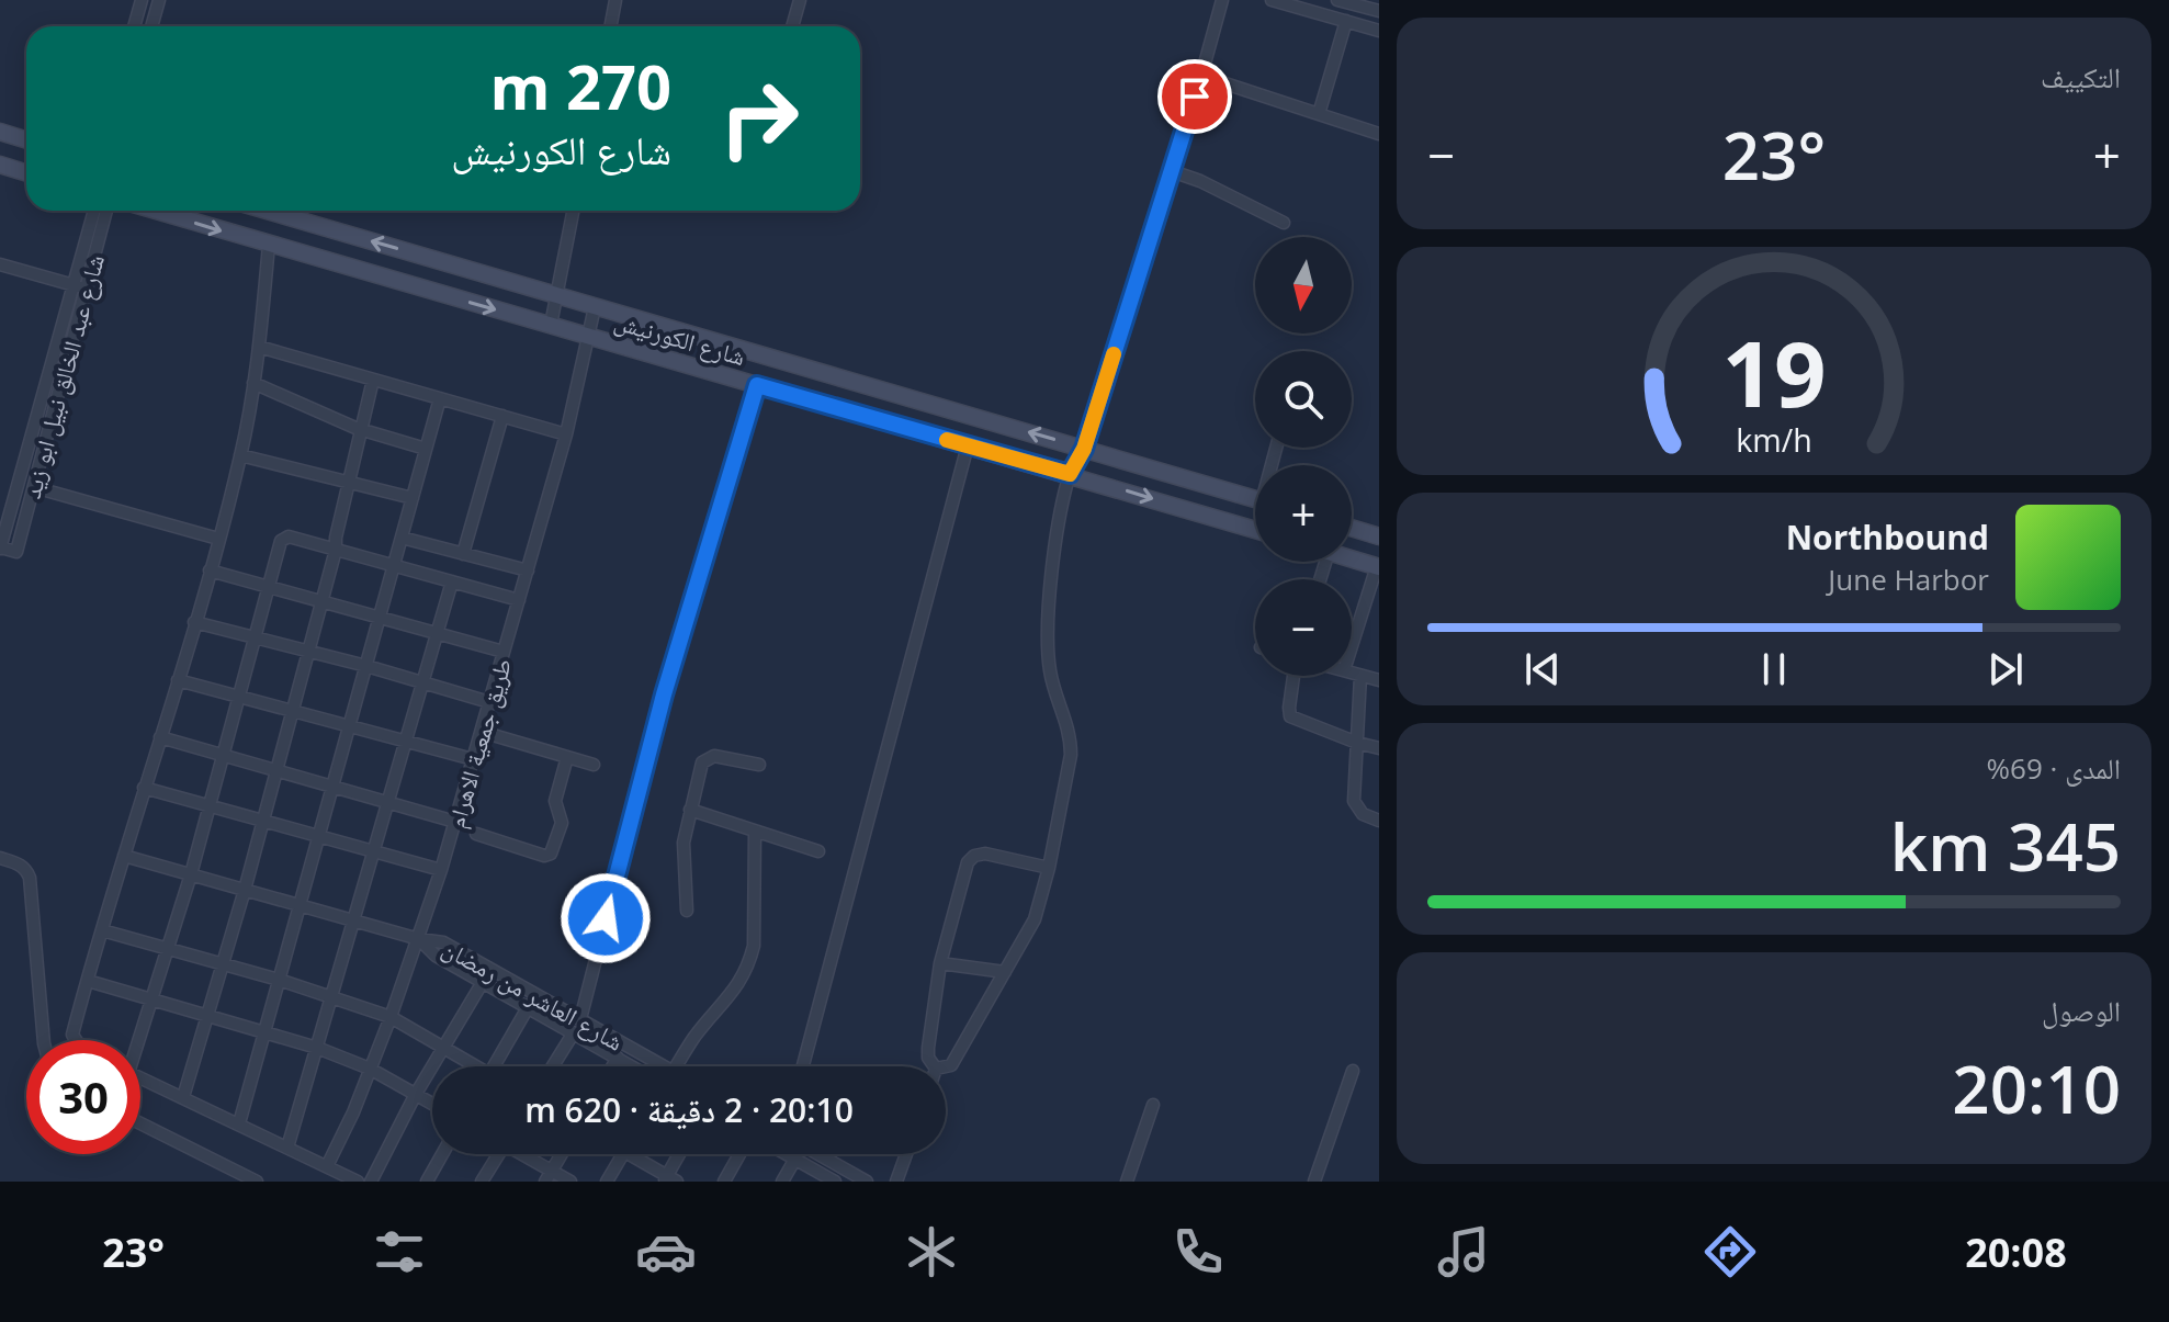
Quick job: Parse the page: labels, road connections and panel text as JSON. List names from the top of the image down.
{
  "streets": {
    "main road": ["شارع الكورنيش"],
    "street": ["شارع عبد الخالق نبيل ابو زيد", "طريق جمعية الاهرام", "شارع العاشر من رمضان"]
  },
  "crossings": [
    ["شارع الكورنيش", "طريق جمعية الاهرام"],
    ["طريق جمعية الاهرام", "شارع العاشر من رمضان"]
  ],
  "north": "bottom",
  "page": {
    "tile": [
      "التكييف",
      ["المدى · 69%", "345 km"],
      ["الوصول", "20:10"]
    ],
    "turn": ["270 m", "شارع الكورنيش"],
    "heat": ["−", "23°", "+"],
    "map_buttons": ["+", "−"],
    "song": ["Northbound", "June Harbor"],
    "limit": "30",
    "trip": "20:10 · 2 دقيقة · 620 m",
    "tabs": ["20:08", "23°"],
    "gauge": ["19", "km/h"]
  }
}
